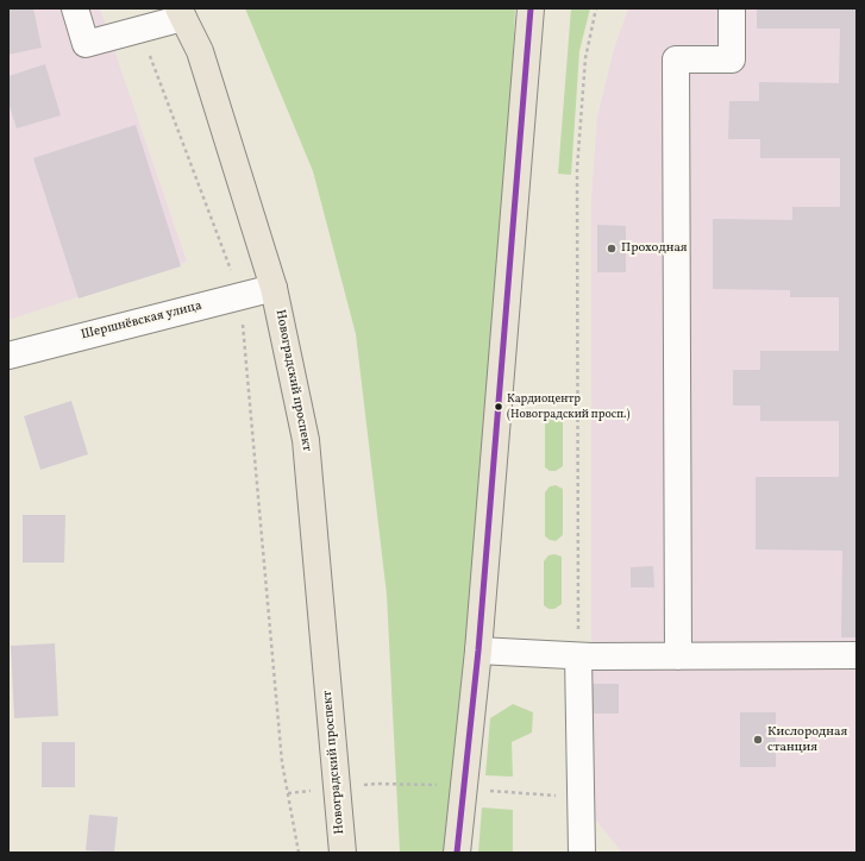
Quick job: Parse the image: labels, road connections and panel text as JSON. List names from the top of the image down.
{
  "streets": {
    "main road": ["Новоградский проспект"],
    "street": ["Шершнёвская улица"]
  },
  "crossings": [
    ["Шершнёвская улица", "Новоградский проспект"]
  ],
  "places": ["Проходная", "Кардиоцентр (Новоградский просп.)", "Кислородная станция"]
}
